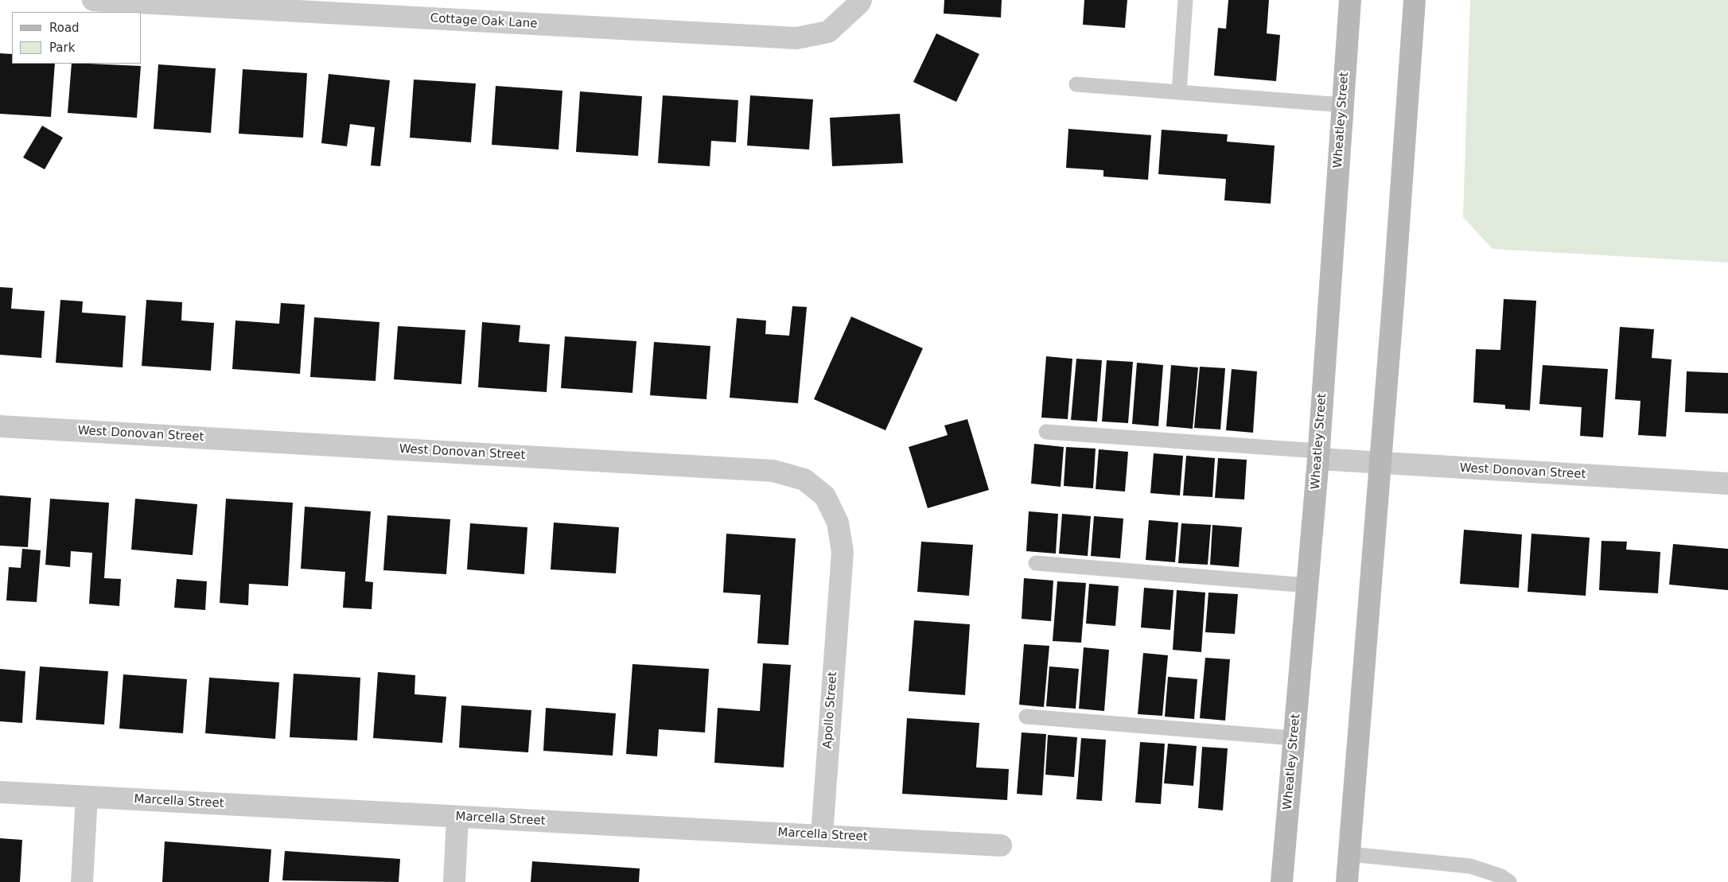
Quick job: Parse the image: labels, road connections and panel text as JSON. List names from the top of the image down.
{
  "streets": {
    "main road": ["Wheatley Street"],
    "street": [
      "Cottage Oak Lane",
      "West Donovan Street",
      "Apollo Street",
      "Marcella Street"
    ]
  },
  "crossings": [
    ["Wheatley Street", "West Donovan Street"],
    ["West Donovan Street", "Apollo Street"],
    ["Apollo Street", "Marcella Street"]
  ],
  "legend": ["Road", "Park"]
}
